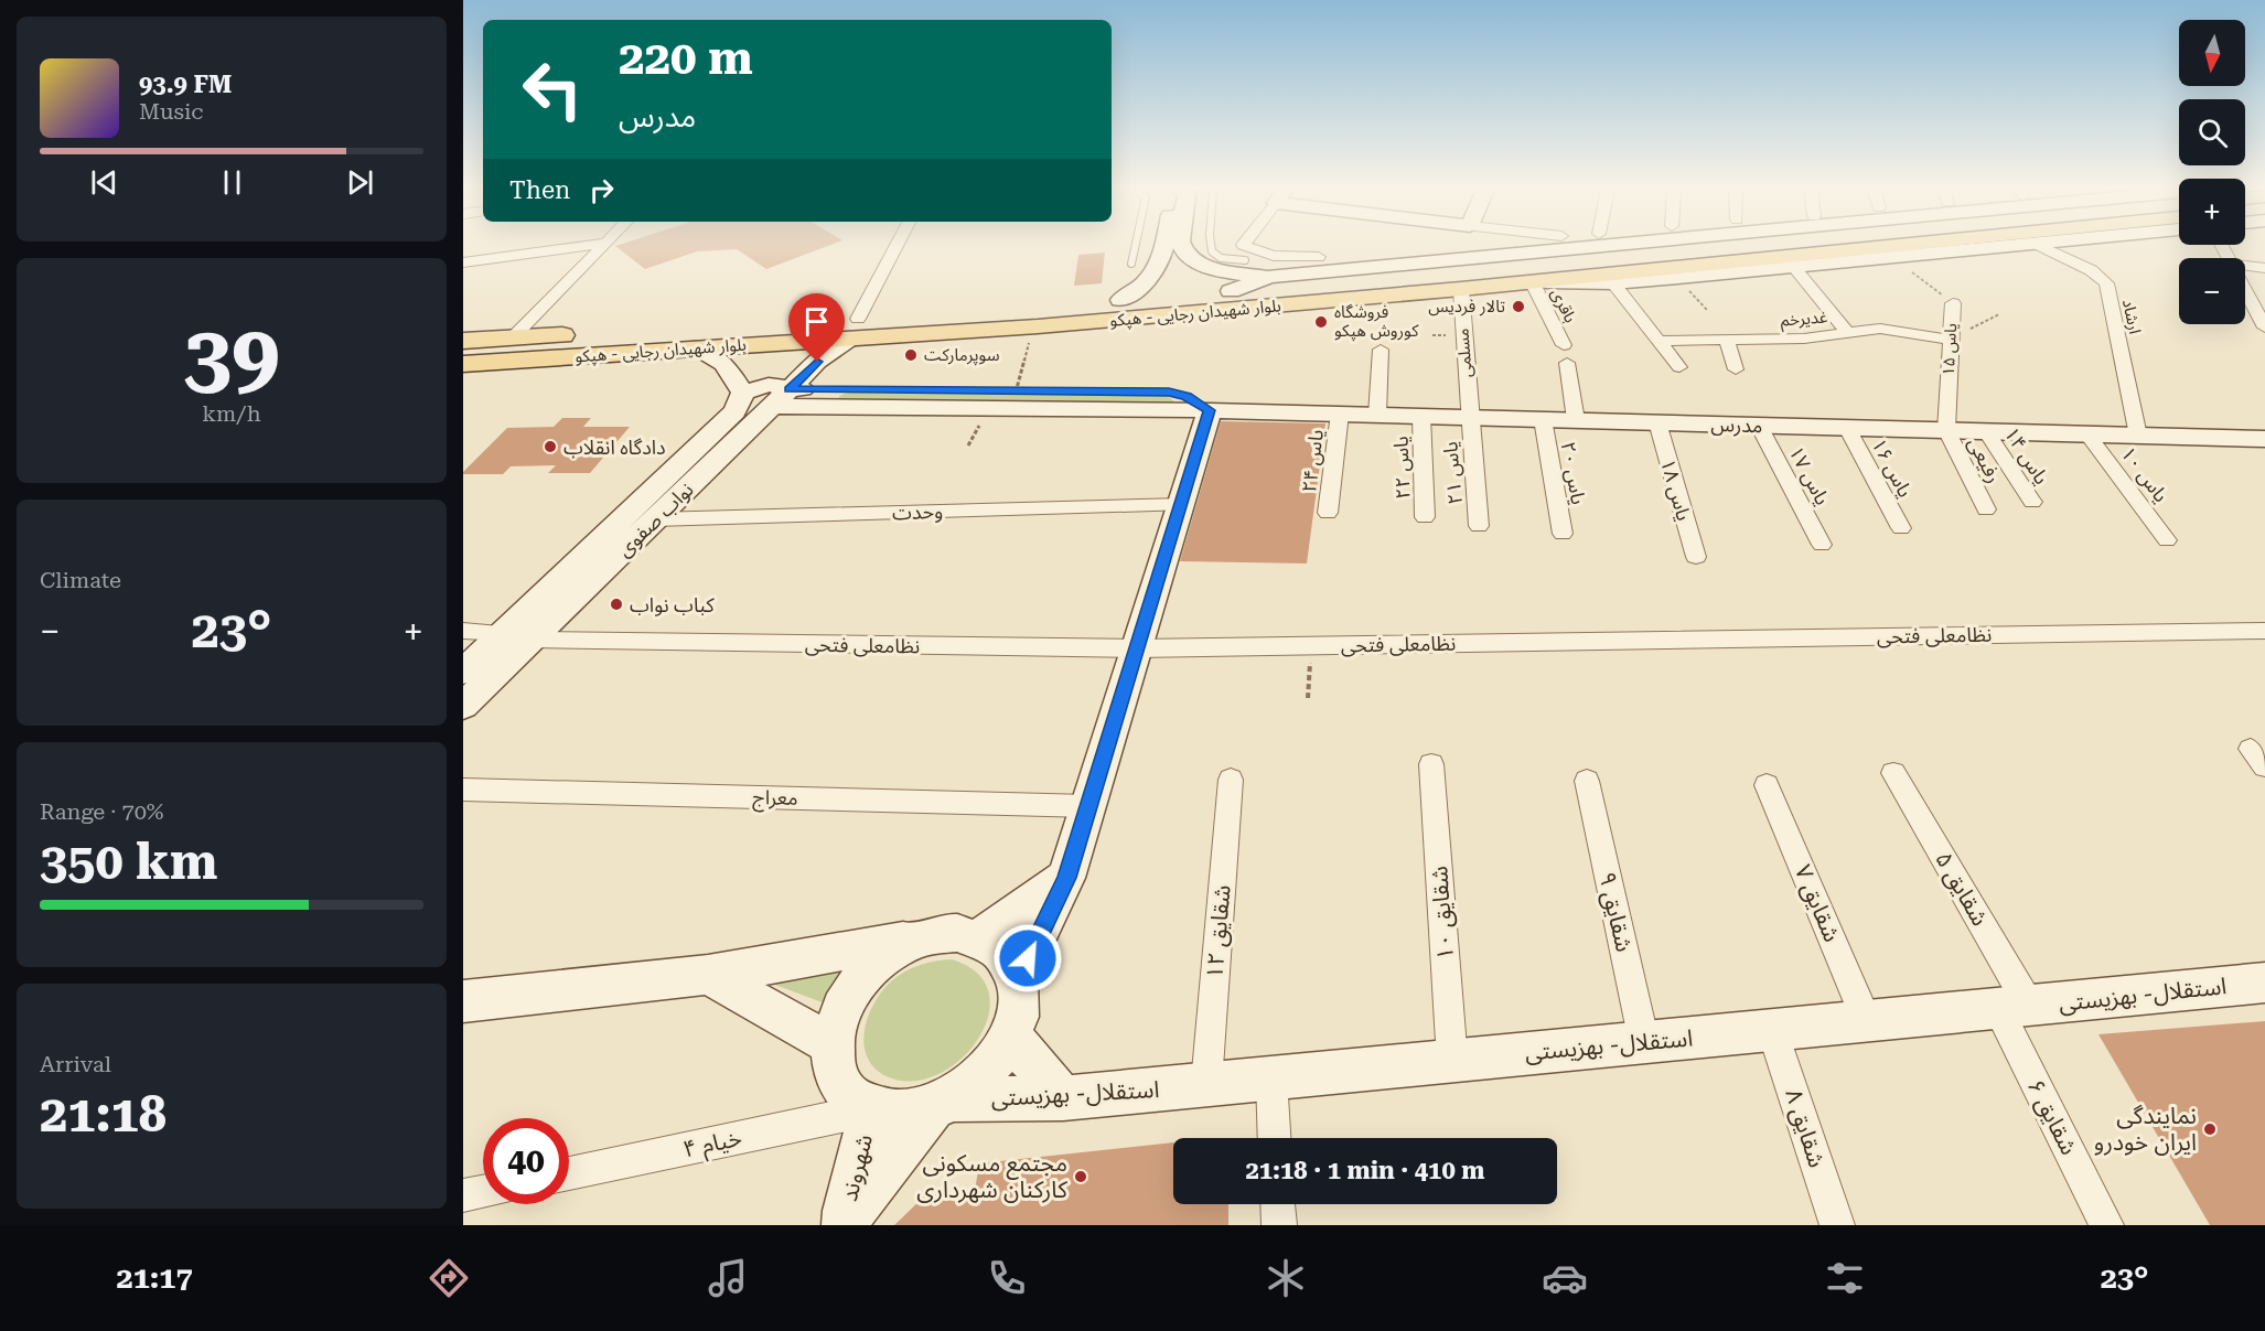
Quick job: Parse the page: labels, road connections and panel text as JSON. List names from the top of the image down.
{
  "streets": {
    "main road": ["بلوار شهیدان رجایی - هپکو"],
    "street": [
      "باقری",
      "ارشاد",
      "غدیرخم",
      "یاس ۱۵",
      "مسلمی",
      "مدرس",
      "یاس ۱۴",
      "رفیعی",
      "یاس ۲۴",
      "یاس ۲۲",
      "یاس ۱۶",
      "یاس ۲۱",
      "یاس ۲۰",
      "یاس ۱۰",
      "یاس ۱۷",
      "یاس ۱۸",
      "وحدت",
      "نواب صفوی",
      "نظامعلی فتحی",
      "معراج",
      "شقایق ۵",
      "شقایق ۷",
      "شقایق ۹",
      "شقایق ۱۰",
      "شقایق ۱۲",
      "استقلال- بهزیستی",
      "شقایق ۶",
      "شقایق ۸",
      "خیام ۴",
      "شهروند"
    ]
  },
  "crossings": [
    ["باقری", "بلوار شهیدان رجایی - هپکو"],
    ["بلوار شهیدان رجایی - هپکو", "مسلمی"],
    ["بلوار شهیدان رجایی - هپکو", "نواب صفوی"],
    ["ارشاد", "مدرس"],
    ["غدیرخم", "یاس ۱۵"],
    ["یاس ۱۵", "مدرس"],
    ["یاس ۱۵", "رفیعی"],
    ["مسلمی", "مدرس"],
    ["مسلمی", "یاس ۲۱"],
    ["مدرس", "یاس ۱۴"],
    ["مدرس", "رفیعی"],
    ["مدرس", "یاس ۲۴"],
    ["مدرس", "یاس ۲۲"],
    ["مدرس", "یاس ۱۶"],
    ["مدرس", "یاس ۲۱"],
    ["مدرس", "یاس ۲۰"],
    ["مدرس", "یاس ۱۰"],
    ["مدرس", "یاس ۱۷"],
    ["مدرس", "یاس ۱۸"],
    ["مدرس", "نواب صفوی"],
    ["وحدت", "نواب صفوی"],
    ["نواب صفوی", "نظامعلی فتحی"],
    ["شقایق ۵", "استقلال- بهزیستی"],
    ["شقایق ۵", "شقایق ۶"],
    ["شقایق ۷", "استقلال- بهزیستی"],
    ["شقایق ۹", "استقلال- بهزیستی"],
    ["شقایق ۱۰", "استقلال- بهزیستی"],
    ["شقایق ۱۲", "استقلال- بهزیستی"],
    ["استقلال- بهزیستی", "شقایق ۶"],
    ["استقلال- بهزیستی", "شقایق ۸"],
    ["استقلال- بهزیستی", "خیام ۴"],
    ["استقلال- بهزیستی", "شهروند"],
    ["خیام ۴", "شهروند"]
  ],
  "places": [
    "تالار فردیس",
    "فروشگاه کوروش هپکو",
    "سوپرمارکت",
    "دادگاه انقلاب",
    "کباب نواب",
    "نمایندگی ایران خودرو",
    "مجتمع مسکونی کارکنان شهرداری"
  ],
  "north": "bottom",
  "page": {
    "map_buttons": ["+", "−"],
    "turn": ["220 m", "مدرس"],
    "song": ["93.9 FM", "Music"],
    "then": "Then",
    "tile": [
      ["39", "km/h"],
      "Climate",
      ["Range · 70%", "350 km"],
      ["Arrival", "21:18"]
    ],
    "heat": ["−", "23°", "+"],
    "limit": "40",
    "trip": "21:18 · 1 min · 410 m",
    "tabs": ["21:17", "23°"]
  }
}
